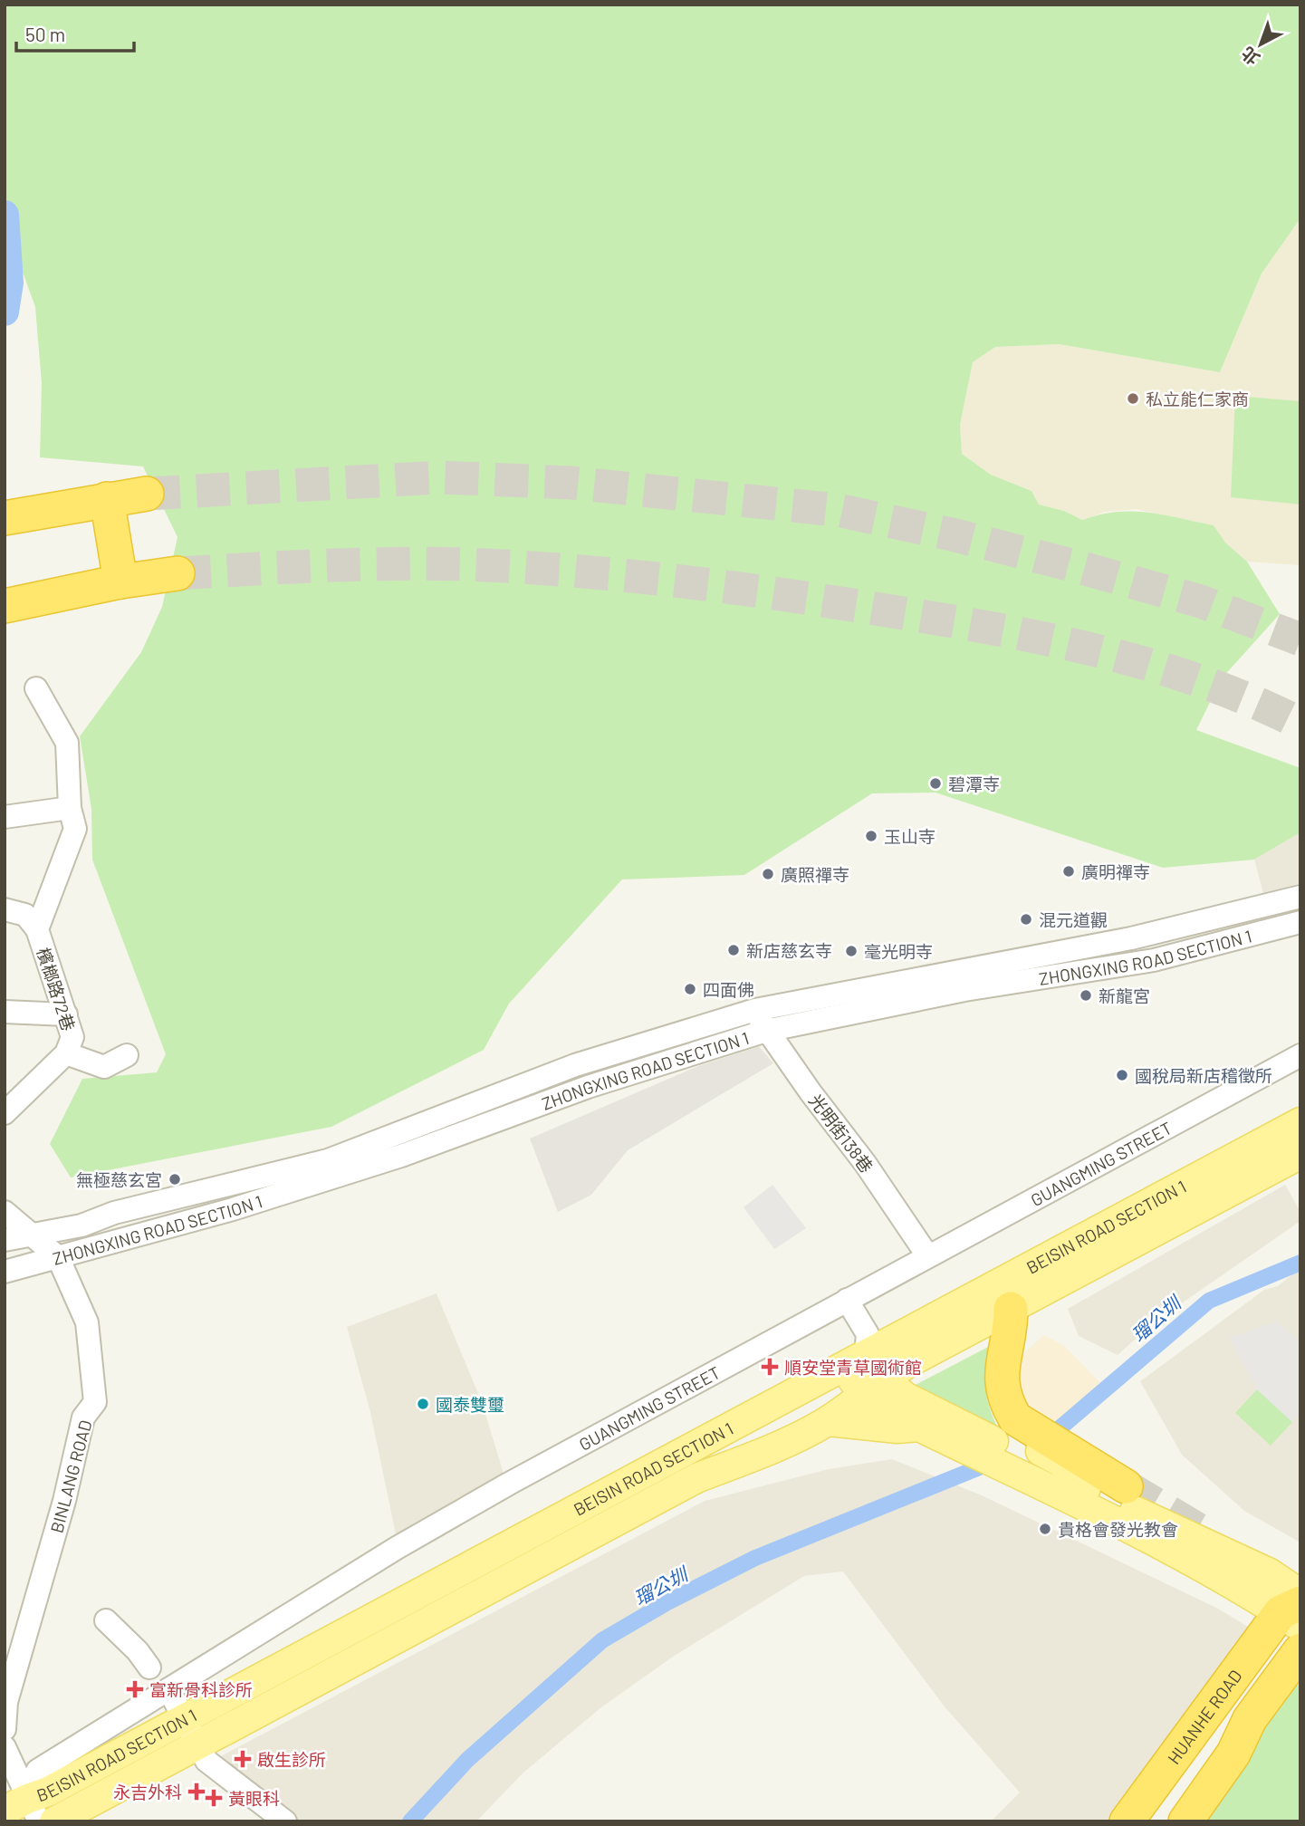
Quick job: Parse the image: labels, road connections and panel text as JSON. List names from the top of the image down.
{
  "streets": {
    "highway": ["HUANHE ROAD"],
    "main road": ["BEISIN ROAD SECTION 1"],
    "street": [
      "ZHONGXING ROAD SECTION 1",
      "檳榔路72巷",
      "光明街138巷",
      "GUANGMING STREET",
      "BINLANG ROAD"
    ]
  },
  "crossings": [
    ["ZHONGXING ROAD SECTION 1", "光明街138巷"],
    ["ZHONGXING ROAD SECTION 1", "BINLANG ROAD"],
    ["光明街138巷", "GUANGMING STREET"],
    ["GUANGMING STREET", "BEISIN ROAD SECTION 1"]
  ],
  "water": ["瑠公圳"],
  "places": {
    "other": [
      "私立能仁家商",
      "碧潭寺",
      "玉山寺",
      "廣明禪寺",
      "廣照禪寺",
      "混元道觀",
      "新店慈玄寺",
      "毫光明寺",
      "四面佛",
      "新龍宮",
      "國稅局新店稽徵所",
      "無極慈玄宮",
      "國泰雙璽",
      "貴格會發光教會"
    ],
    "health": [
      "順安堂青草國術館",
      "富新骨科診所",
      "啟生診所",
      "永吉外科",
      "黃眼科"
    ]
  },
  "scale_bar": "50 m",
  "north": "bottom left"
}
